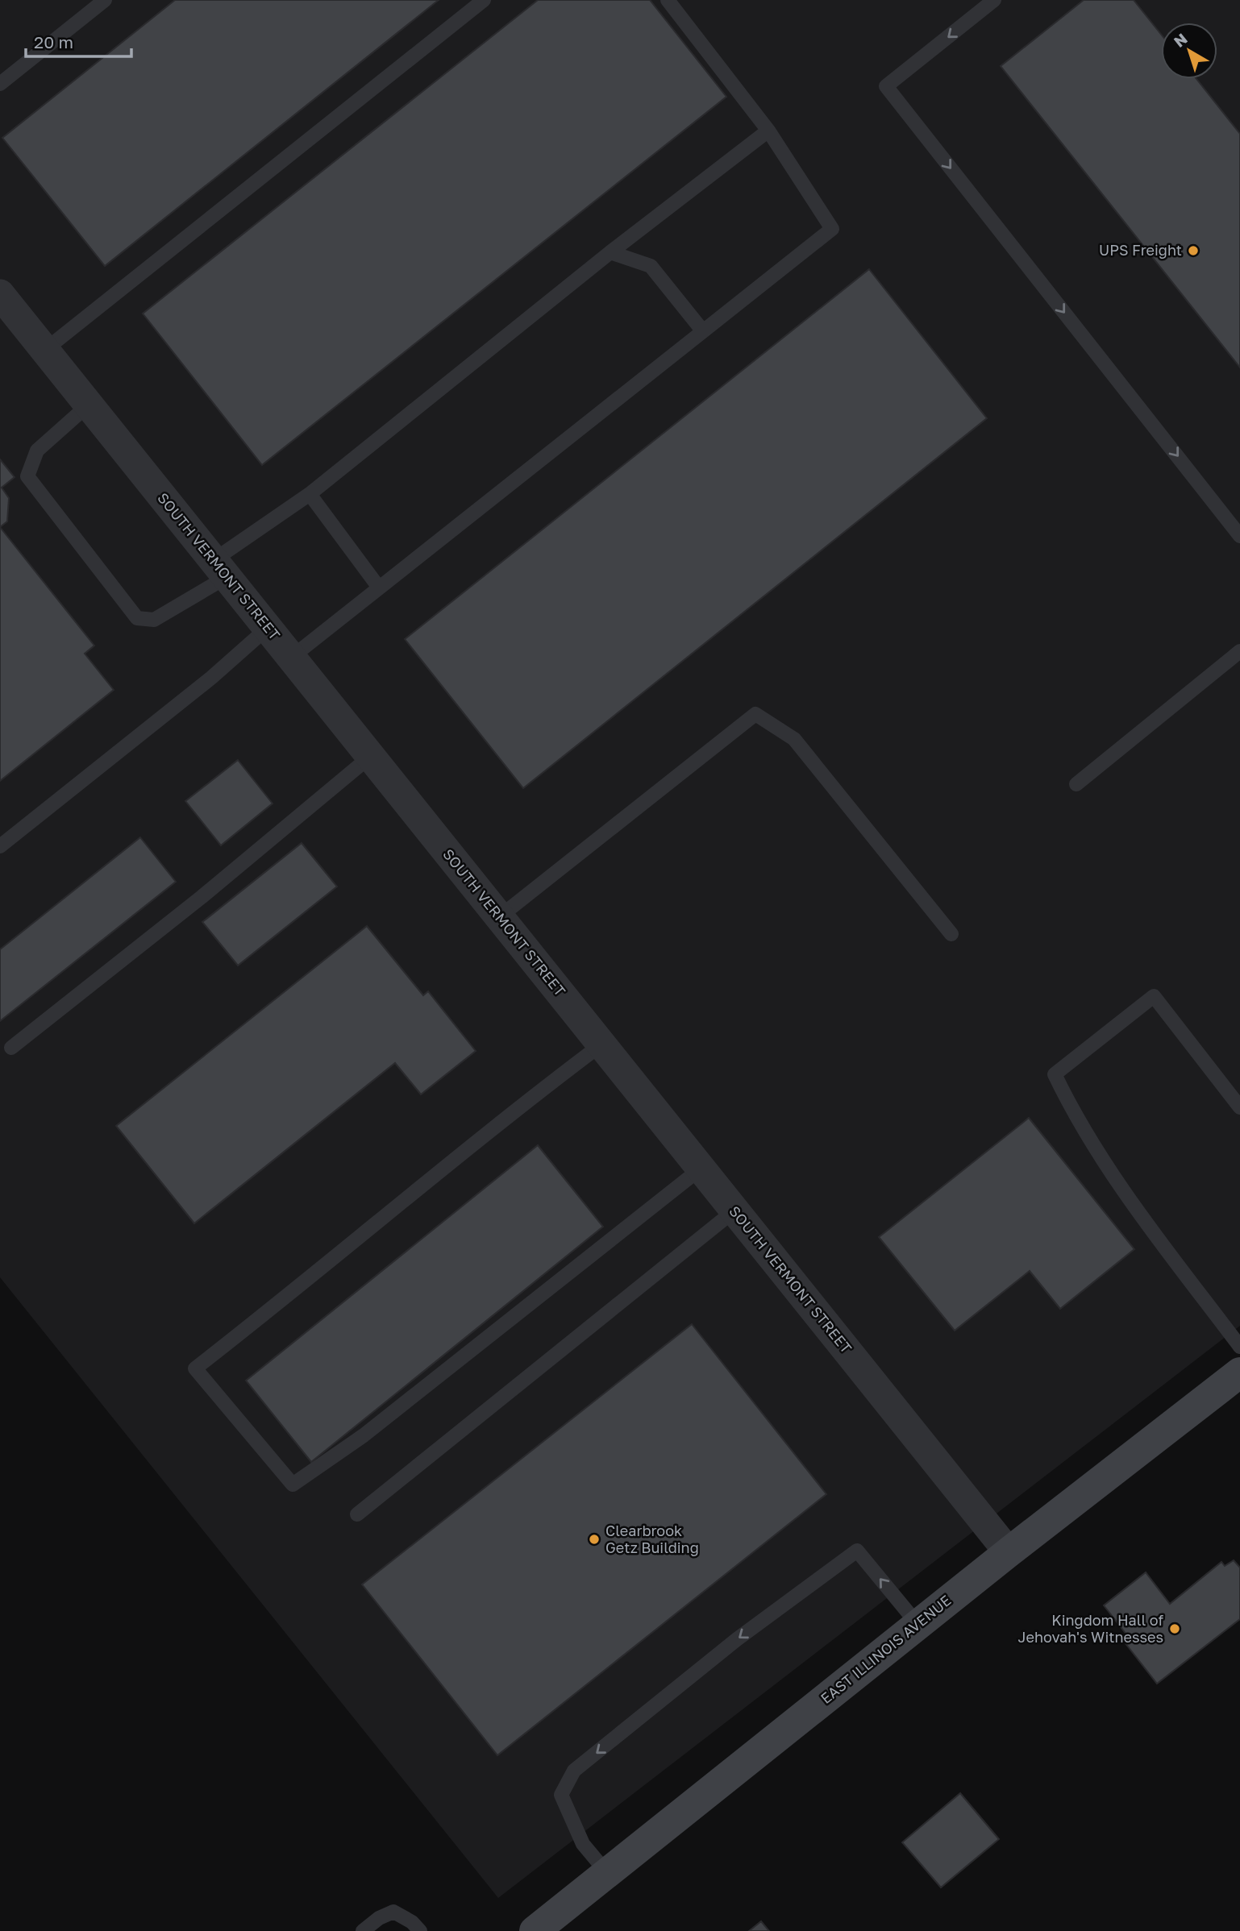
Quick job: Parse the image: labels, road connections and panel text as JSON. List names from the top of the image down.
{
  "streets": {
    "main road": ["EAST ILLINOIS AVENUE"],
    "street": ["SOUTH VERMONT STREET"]
  },
  "crossings": [
    ["SOUTH VERMONT STREET", "EAST ILLINOIS AVENUE"]
  ],
  "places": ["UPS Freight", "Clearbrook Getz Building", "Kingdom Hall of Jehovah's Witnesses"],
  "scale_bar": "20 m",
  "north": "top left"
}
